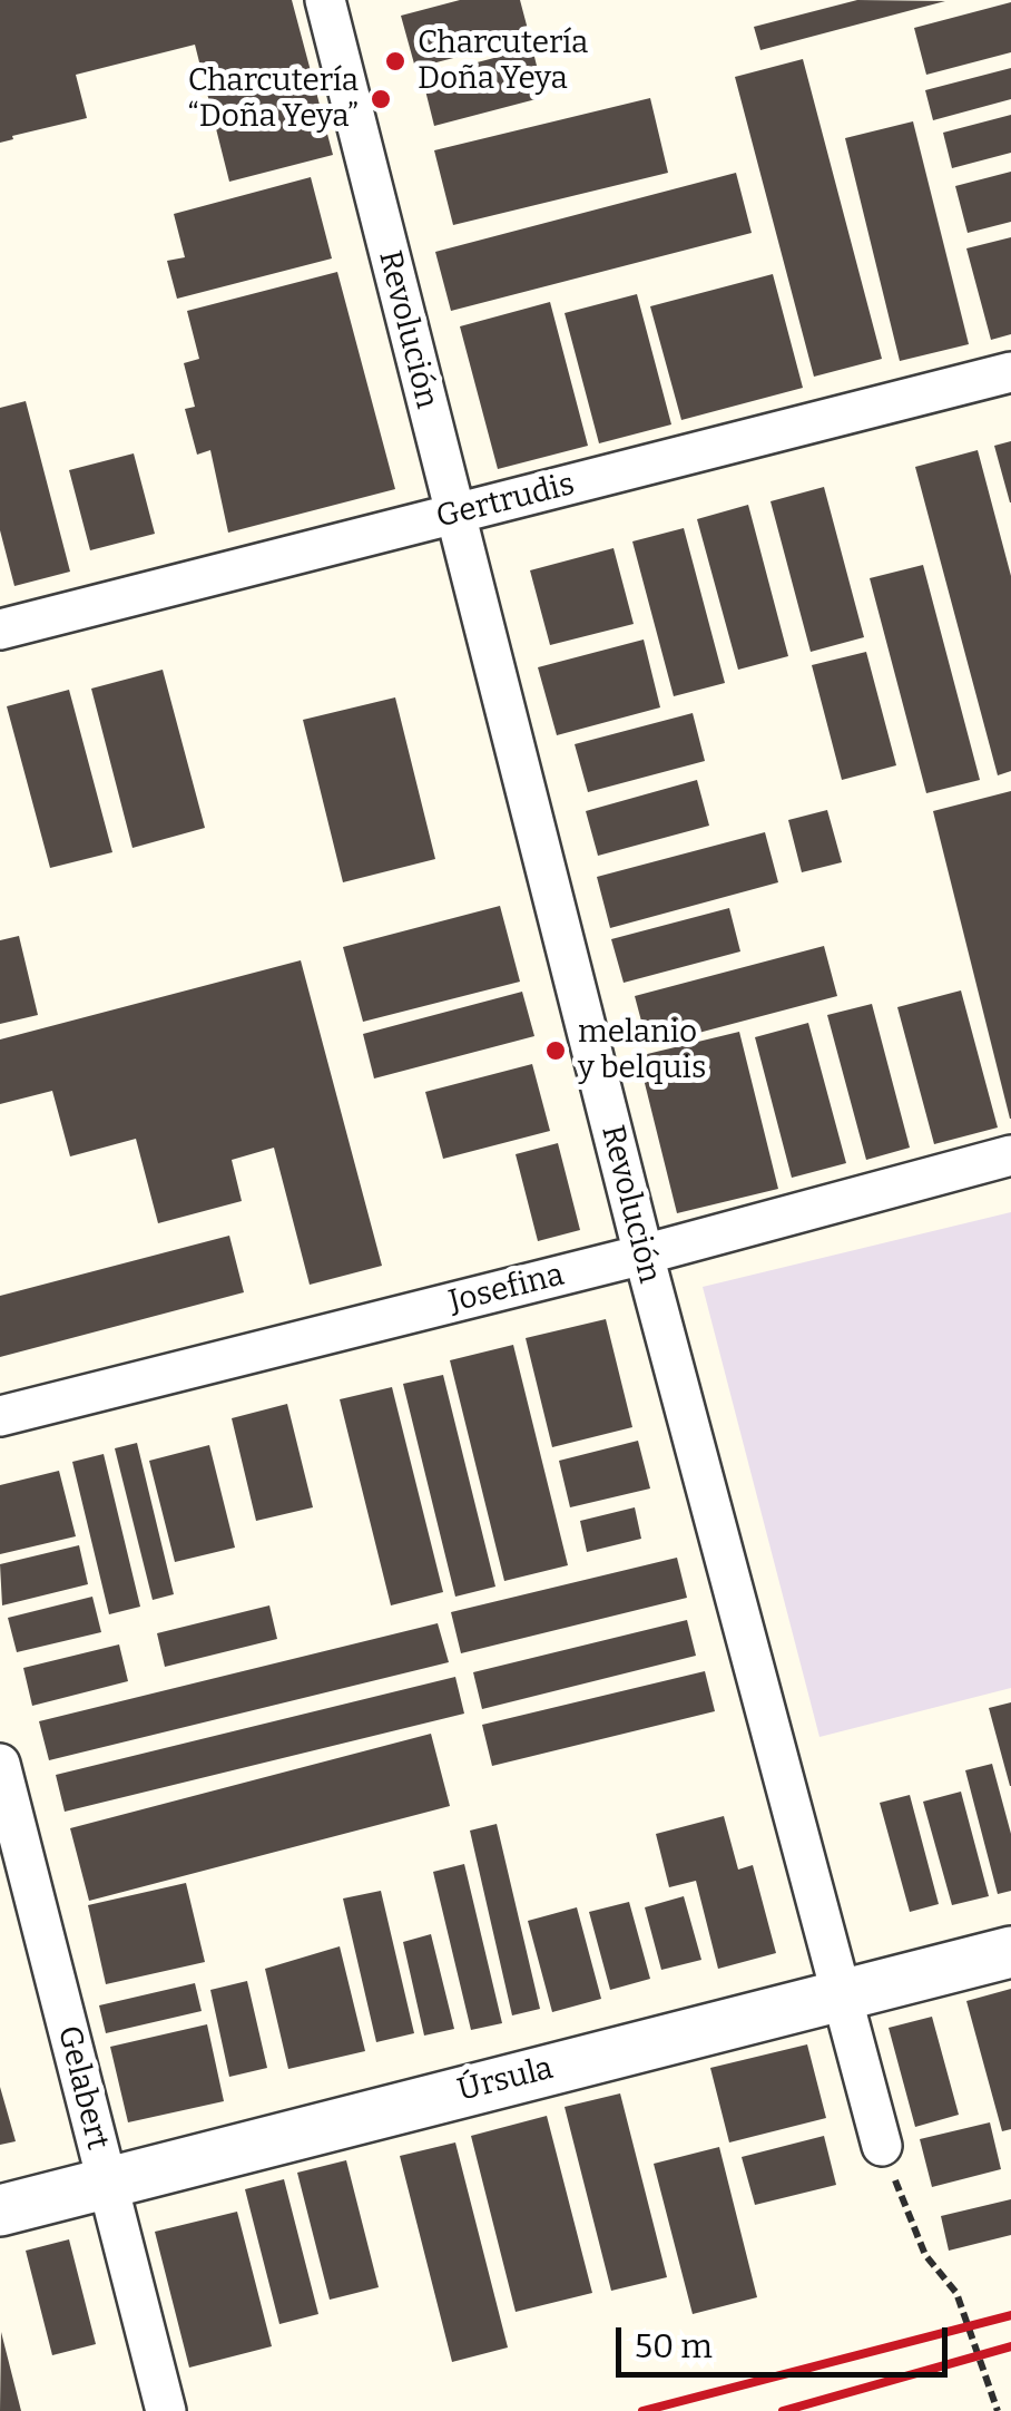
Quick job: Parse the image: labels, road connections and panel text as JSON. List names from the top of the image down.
{
  "streets": {
    "street": [
      "Revolución",
      "Gertrudis",
      "Josefina",
      "Úrsula",
      "Gelabert"
    ]
  },
  "crossings": [
    ["Revolución", "Gertrudis"],
    ["Revolución", "Josefina"],
    ["Revolución", "Úrsula"],
    ["Úrsula", "Gelabert"]
  ],
  "places": ["Charcutería Doña Yeya", "Charcutería “Doña Yeya”", "melanio y belquis"],
  "scale_bar": "50 m"
}
